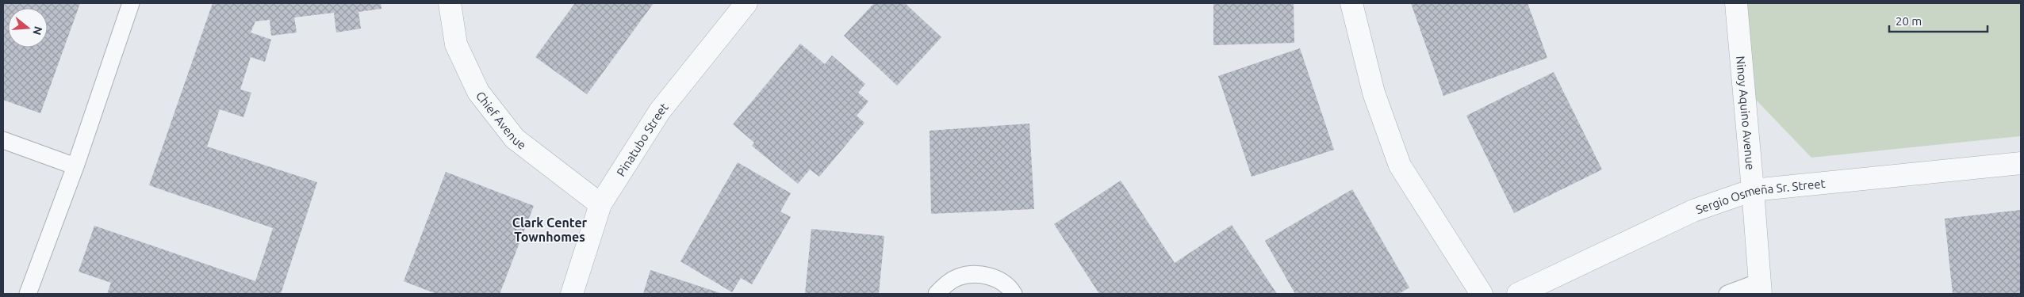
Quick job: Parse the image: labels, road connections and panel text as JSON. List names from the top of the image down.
{
  "streets": {
    "street": [
      "Ninoy Aquino Avenue",
      "Chief Avenue",
      "Pinatubo Street",
      "Sergio Osmeña Sr. Street"
    ]
  },
  "crossings": [
    ["Ninoy Aquino Avenue", "Sergio Osmeña Sr. Street"],
    ["Chief Avenue", "Pinatubo Street"]
  ],
  "districts": ["Clark Center Townhomes"],
  "scale_bar": "20 m",
  "north": "right"
}
